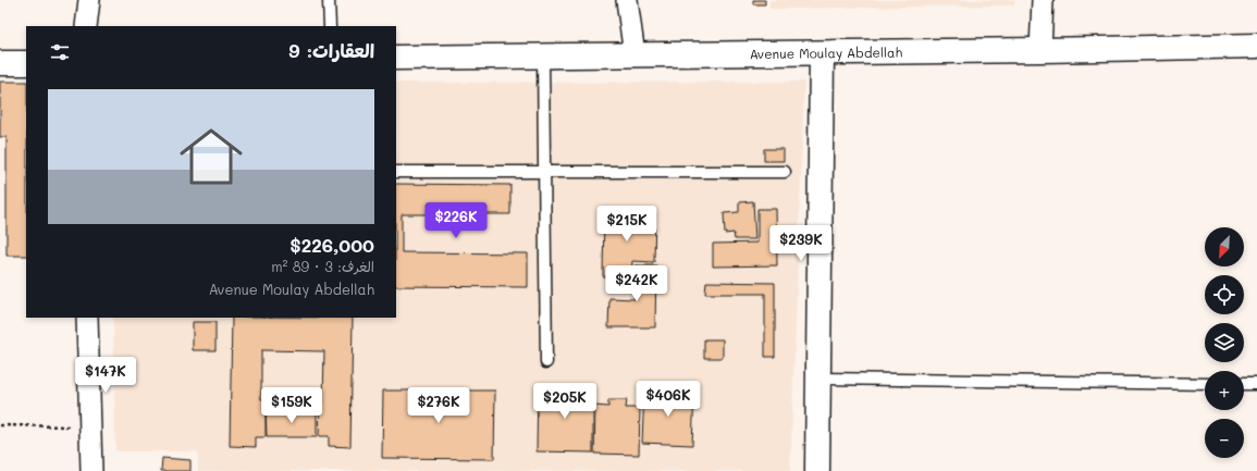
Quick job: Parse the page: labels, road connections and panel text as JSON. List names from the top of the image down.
{
  "streets": {
    "main road": ["Avenue Moulay Abdellah"]
  },
  "north": "bottom left",
  "page": {
    "heading": "العقارات: 9",
    "list": [
      {
        "name": "$226,000",
        "note": "الغرف: 3 · 89 m² · Avenue Moulay Abdellah"
      }
    ],
    "price": [
      "$226K",
      "$215K",
      "$239K",
      "$242K",
      "$147K",
      "$406K",
      "$205K",
      "$159K",
      "$276K"
    ],
    "map_buttons": ["+", "−"]
  }
}
